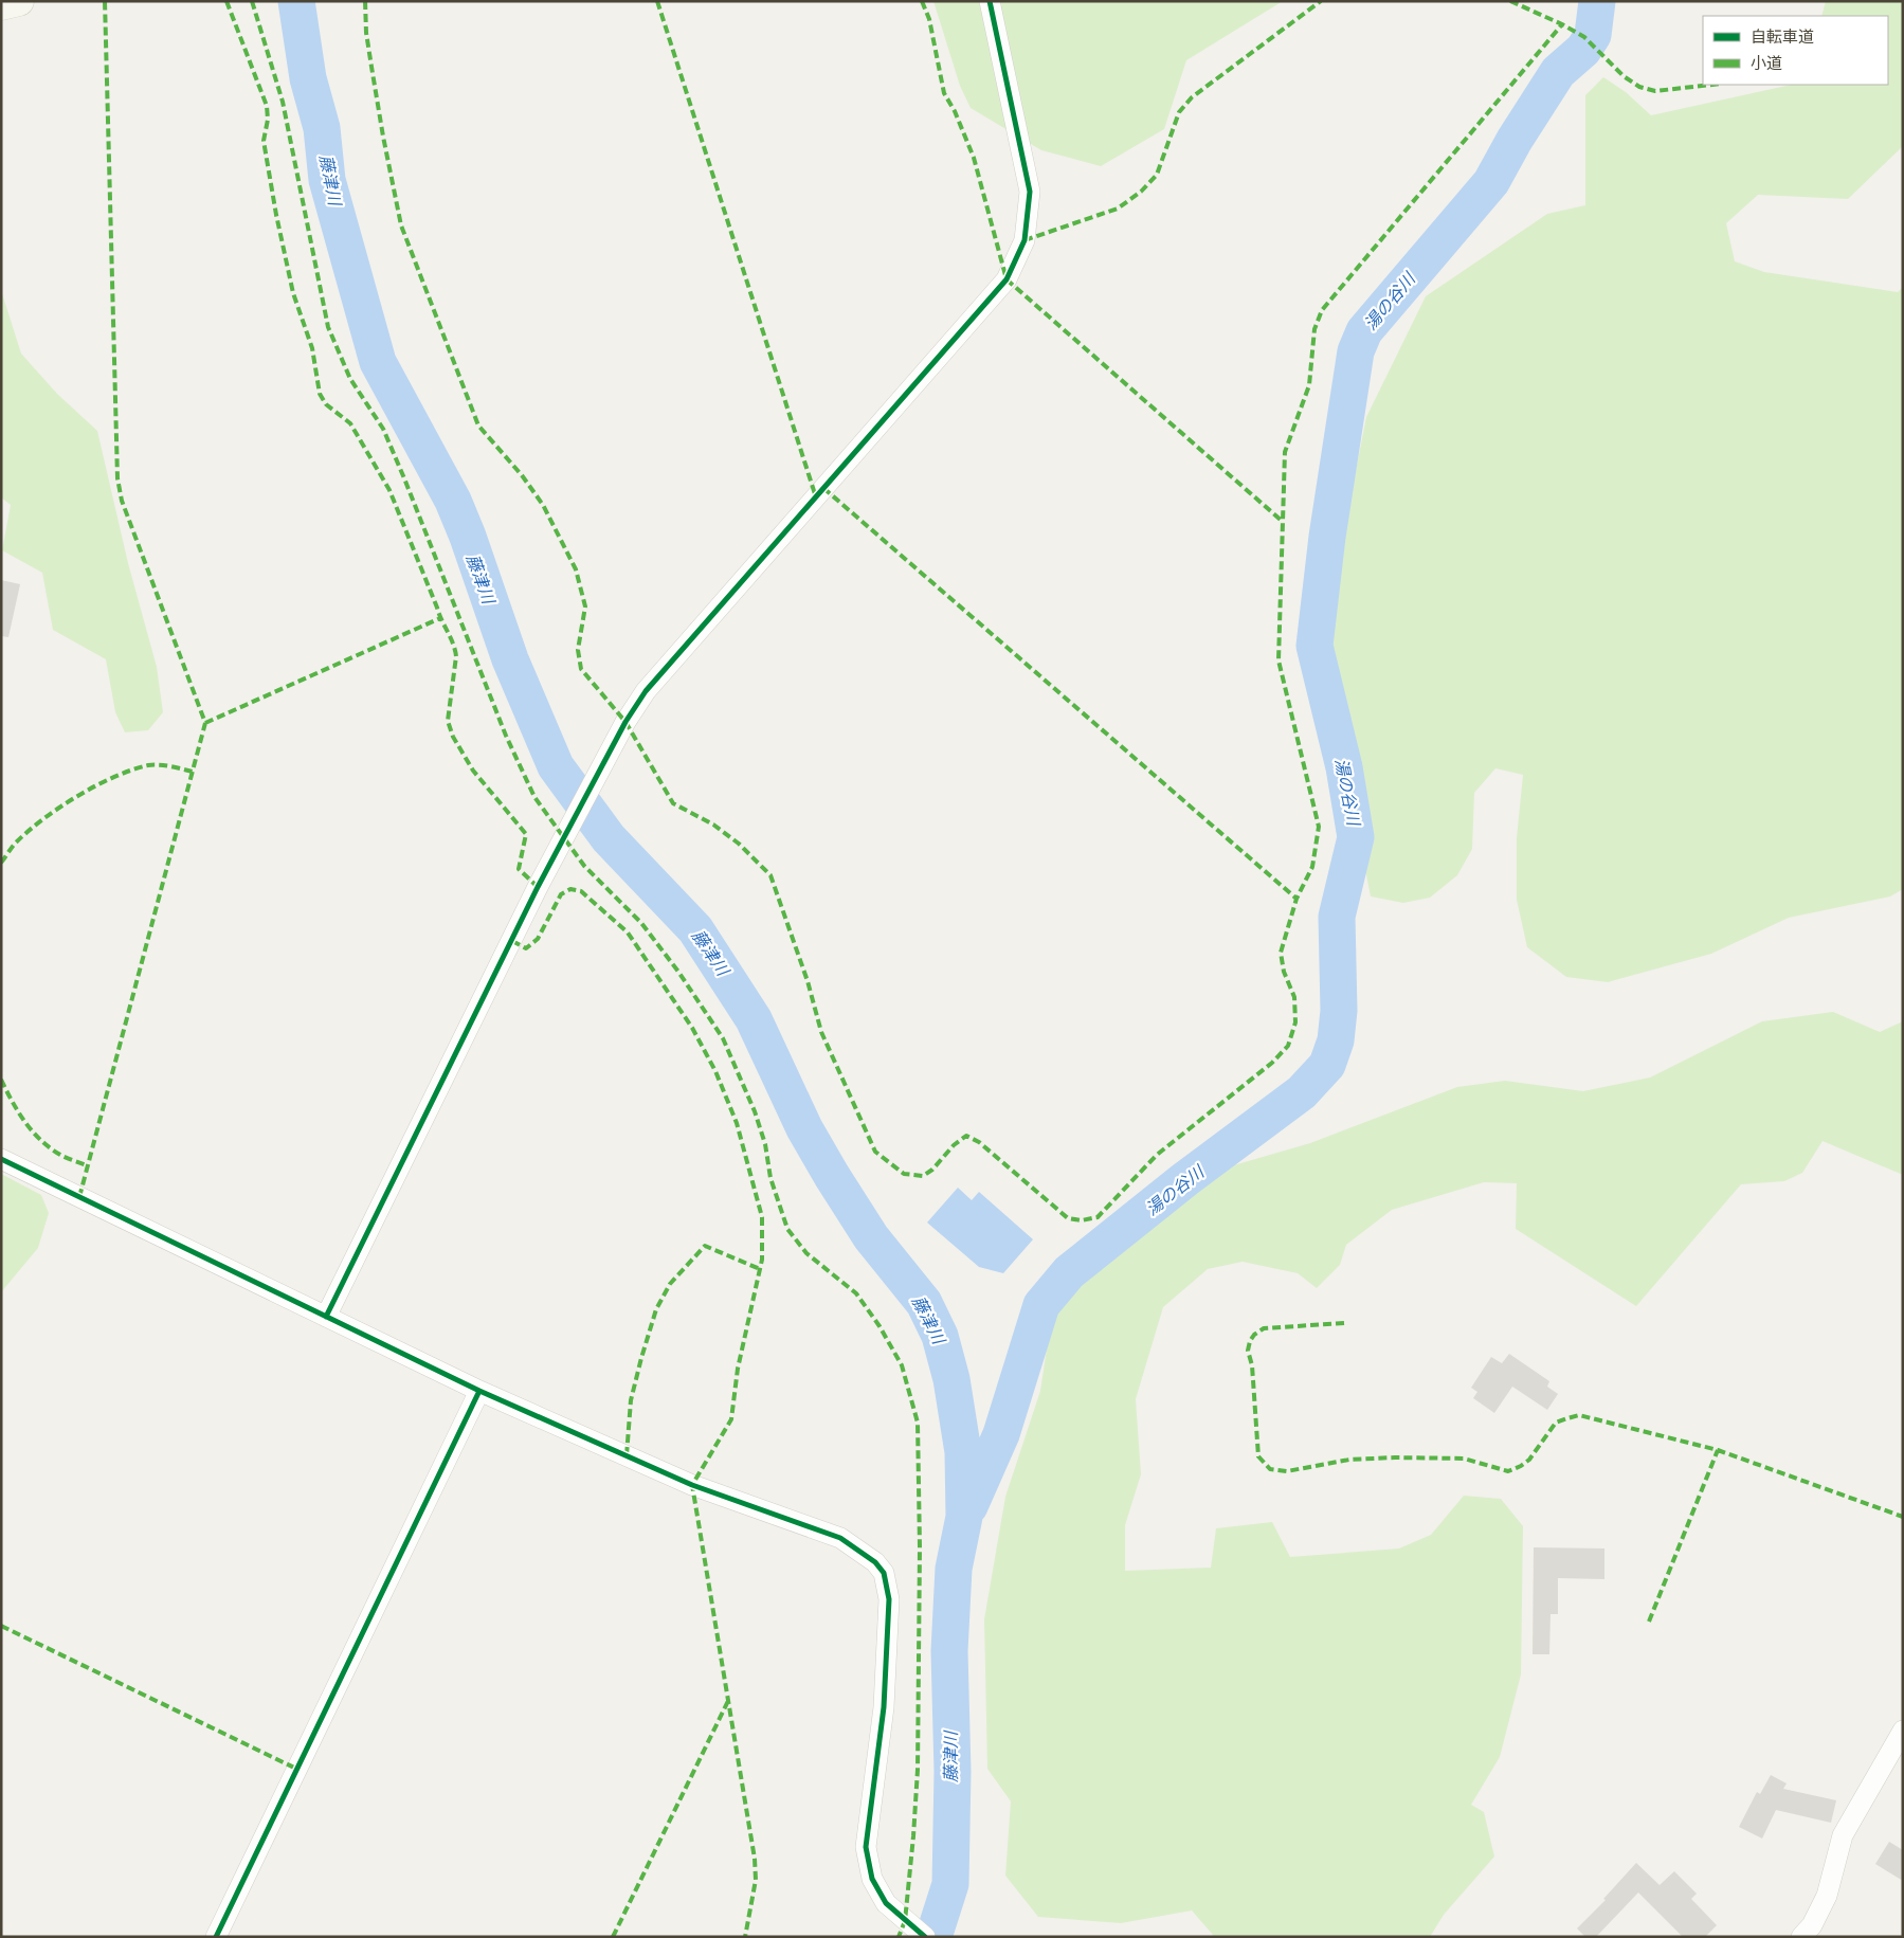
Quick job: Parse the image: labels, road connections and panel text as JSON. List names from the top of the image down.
{
  "water": ["藤津川", "湯の谷川"],
  "legend": ["自転車道", "小道"]
}
